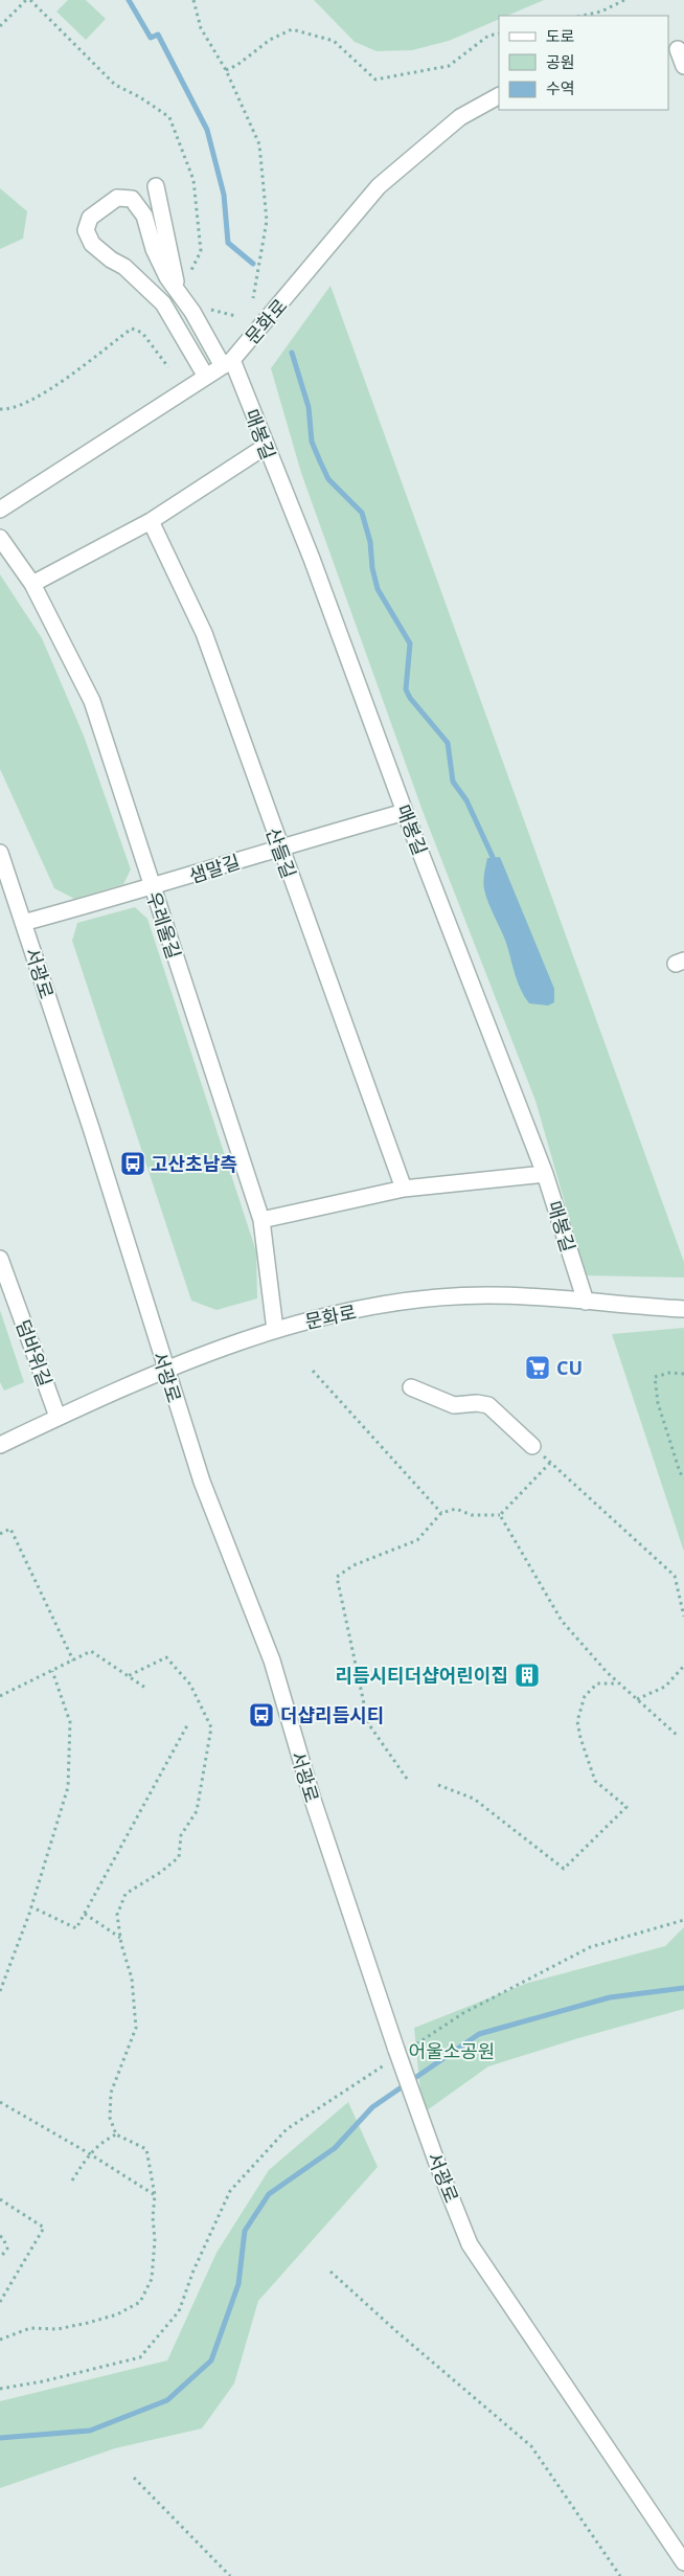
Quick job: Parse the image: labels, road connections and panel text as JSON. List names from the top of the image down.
{
  "streets": {
    "street": [
      "문화로",
      "매봉길",
      "산들길",
      "샘말길",
      "우레울길",
      "서광로",
      "덤바위길"
    ]
  },
  "crossings": [
    ["문화로", "매봉길"],
    ["문화로", "우레울길"],
    ["문화로", "서광로"],
    ["문화로", "덤바위길"],
    ["매봉길", "샘말길"],
    ["산들길", "샘말길"],
    ["샘말길", "우레울길"],
    ["샘말길", "서광로"]
  ],
  "parks": ["어울소공원"],
  "places": {
    "bus stop": ["고산초남측", "더샵리듬시티"],
    "supermarket": ["CU"],
    "building": ["리듬시티더샵어린이집"]
  },
  "legend": ["도로", "공원", "수역"]
}
